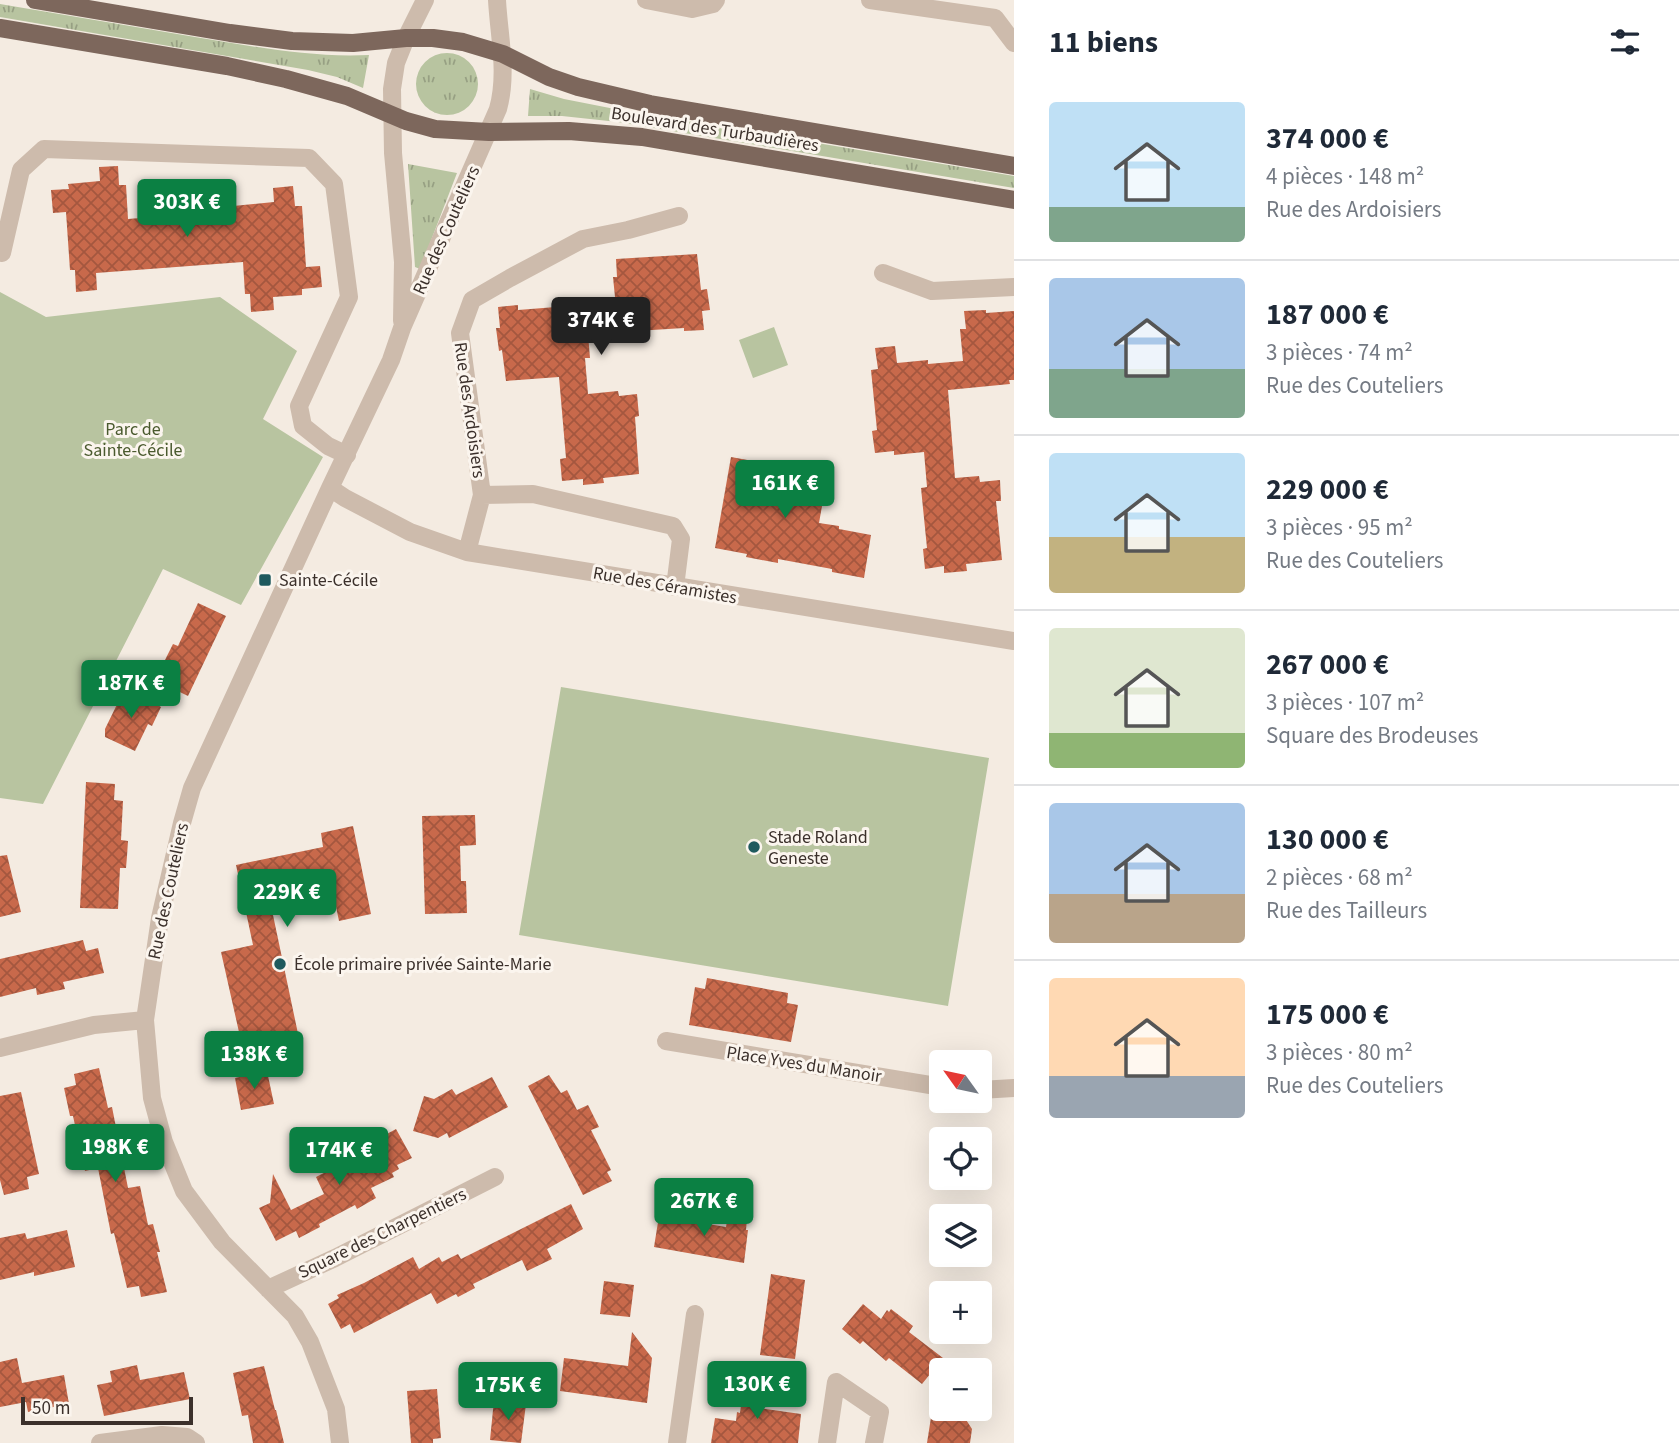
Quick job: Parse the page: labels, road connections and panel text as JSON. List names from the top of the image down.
{
  "streets": {
    "main road": ["Boulevard des Turbaudières"],
    "street": [
      "Rue des Couteliers",
      "Rue des Ardoisiers",
      "Rue des Céramistes",
      "Place Yves du Manoir",
      "Square des Charpentiers"
    ]
  },
  "crossings": [
    ["Boulevard des Turbaudières", "Rue des Couteliers"],
    ["Rue des Couteliers", "Rue des Céramistes"],
    ["Rue des Couteliers", "Square des Charpentiers"],
    ["Rue des Ardoisiers", "Rue des Céramistes"]
  ],
  "parks": ["Parc de Sainte-Cécile"],
  "places": {
    "transit": ["Sainte-Cécile"],
    "other": ["Stade Roland Geneste", "École primaire privée Sainte-Marie"]
  },
  "scale_bar": "50 m",
  "north": "top left",
  "page": {
    "heading": "11 biens",
    "list": [
      {
        "name": "374 000 €",
        "note": "4 pièces · 148 m² · Rue des Ardoisiers"
      },
      {
        "name": "187 000 €",
        "note": "3 pièces · 74 m² · Rue des Couteliers"
      },
      {
        "name": "229 000 €",
        "note": "3 pièces · 95 m² · Rue des Couteliers"
      },
      {
        "name": "267 000 €",
        "note": "3 pièces · 107 m² · Square des Brodeuses"
      },
      {
        "name": "130 000 €",
        "note": "2 pièces · 68 m² · Rue des Tailleurs"
      },
      {
        "name": "175 000 €",
        "note": "3 pièces · 80 m² · Rue des Couteliers"
      }
    ],
    "price": [
      "303K €",
      "374K €",
      "161K €",
      "187K €",
      "229K €",
      "138K €",
      "198K €",
      "174K €",
      "267K €",
      "130K €",
      "175K €"
    ],
    "map_buttons": ["+", "−"],
    "scale": "50 m"
  }
}
